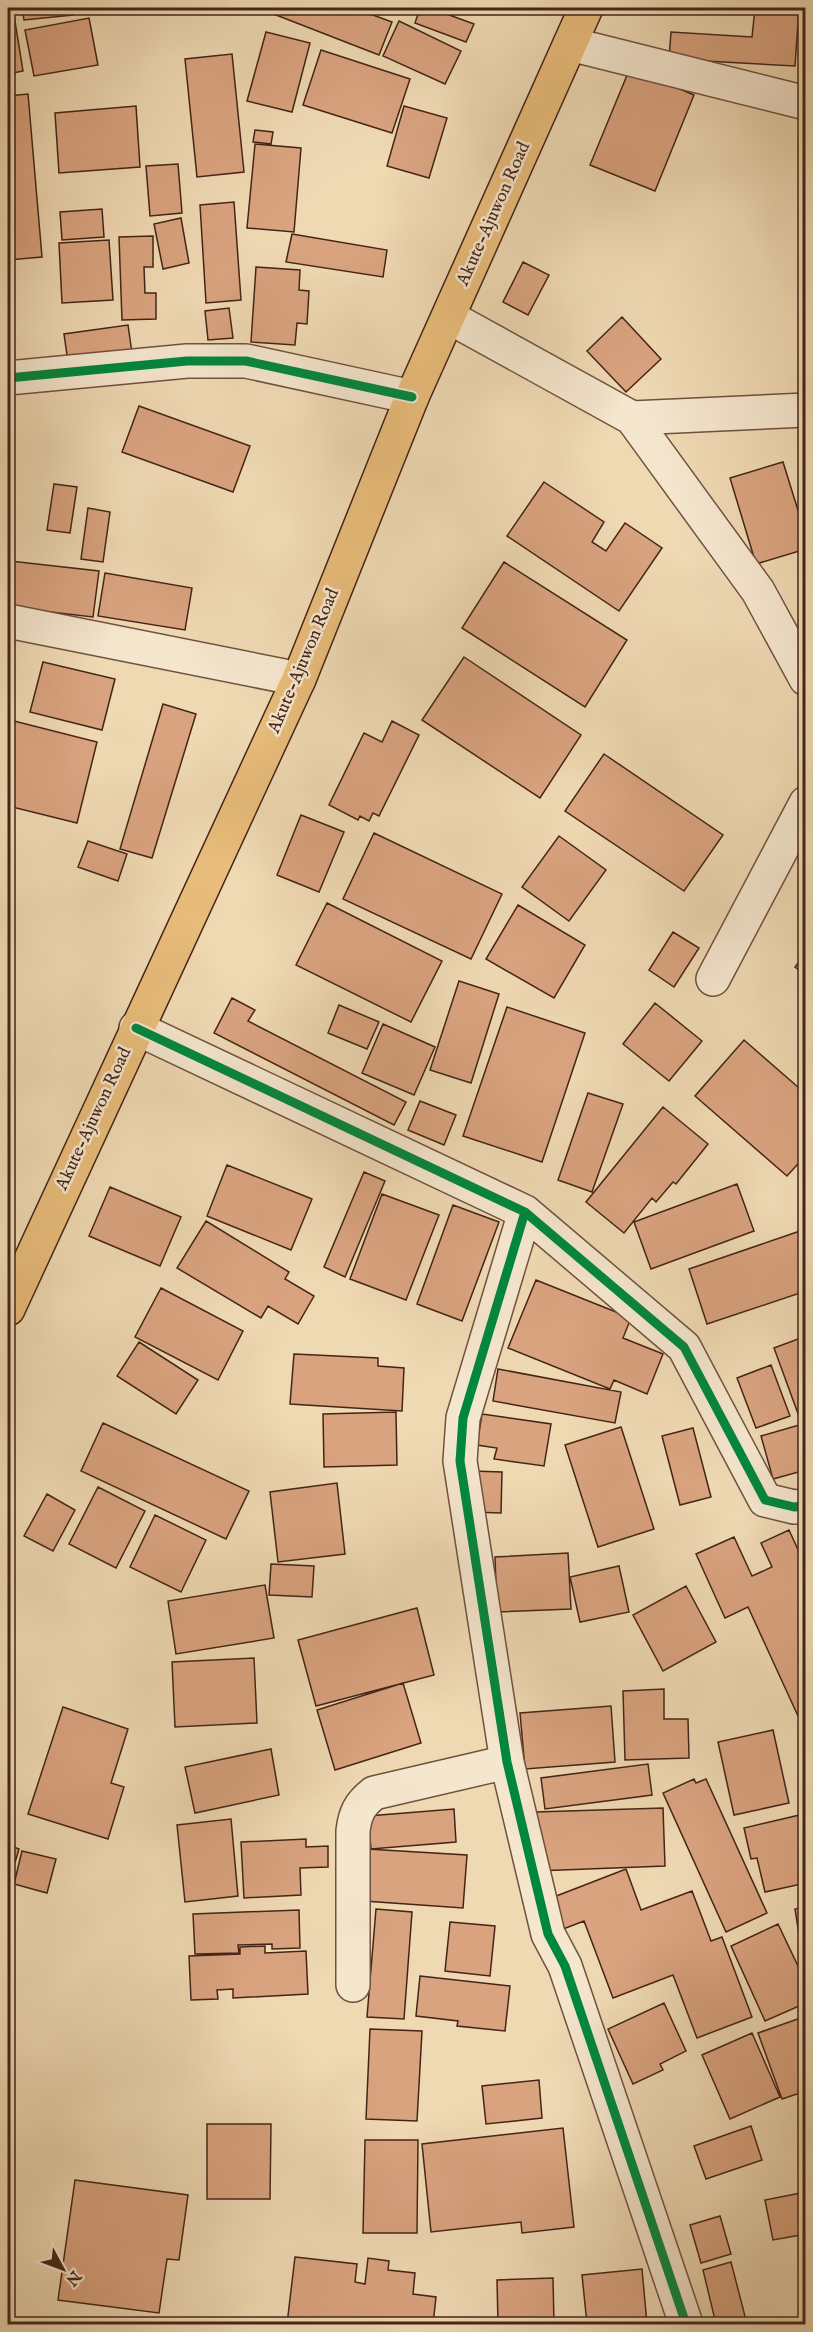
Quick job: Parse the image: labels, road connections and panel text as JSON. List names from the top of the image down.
{
  "streets": {
    "main road": ["Akute-Ajuwon Road"]
  },
  "north": "bottom right"
}
